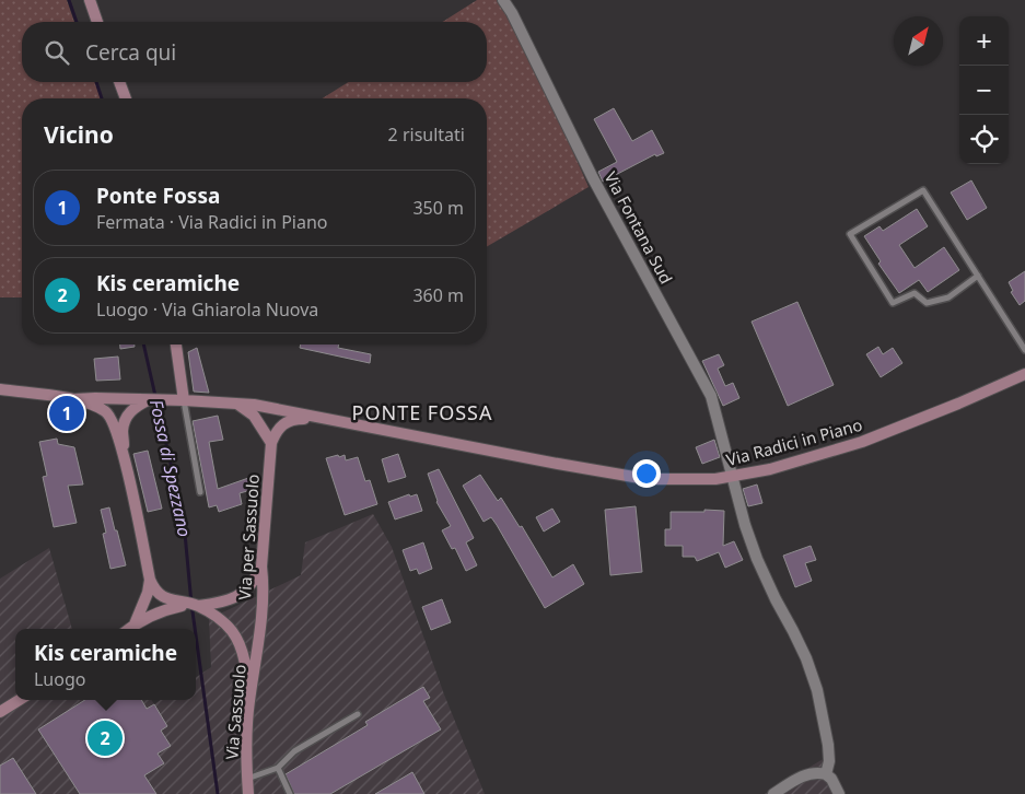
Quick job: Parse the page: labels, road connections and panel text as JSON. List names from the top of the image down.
{
  "streets": {
    "street": [
      "Via Fontana Sud",
      "Via Radici in Piano",
      "Via per Sassuolo",
      "Via Sassuolo"
    ]
  },
  "crossings": [
    ["Via Fontana Sud", "Via Radici in Piano"],
    ["Via Radici in Piano", "Via per Sassuolo"],
    ["Via per Sassuolo", "Via Sassuolo"]
  ],
  "districts": ["PONTE FOSSA"],
  "water": ["Fossa di Spezzano"],
  "north": "top right",
  "page": {
    "map_buttons": ["+", "−"],
    "search": "Cerca qui",
    "heading": ["Vicino", "2 risultati"],
    "list": [
      {
        "mark": "1",
        "name": "Ponte Fossa",
        "note": "Fermata · Via Radici in Piano",
        "value": "350 m"
      },
      {
        "mark": "2",
        "name": "Kis ceramiche",
        "note": "Luogo · Via Ghiarola Nuova",
        "value": "360 m"
      }
    ],
    "pins": ["1", "2"],
    "popup": ["Kis ceramiche", "Luogo"]
  }
}
